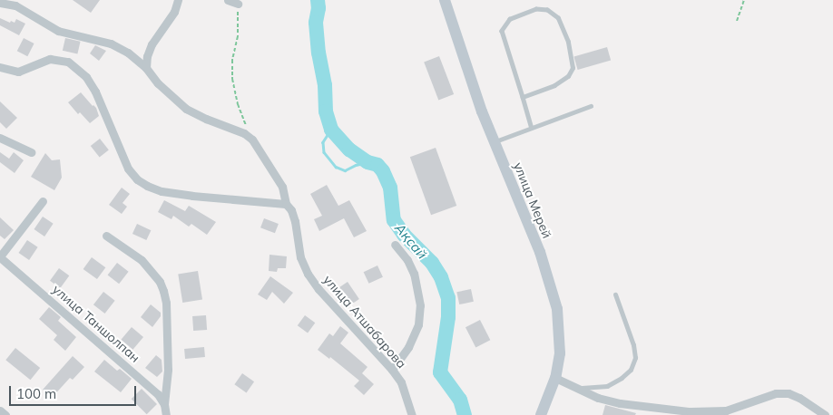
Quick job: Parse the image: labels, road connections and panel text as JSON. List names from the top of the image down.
{
  "streets": {
    "main road": ["улица Мерей"],
    "street": ["улица Атшабарова", "улица Таншолпан"]
  },
  "water": ["Ақсай"],
  "scale_bar": "100 m"
}
